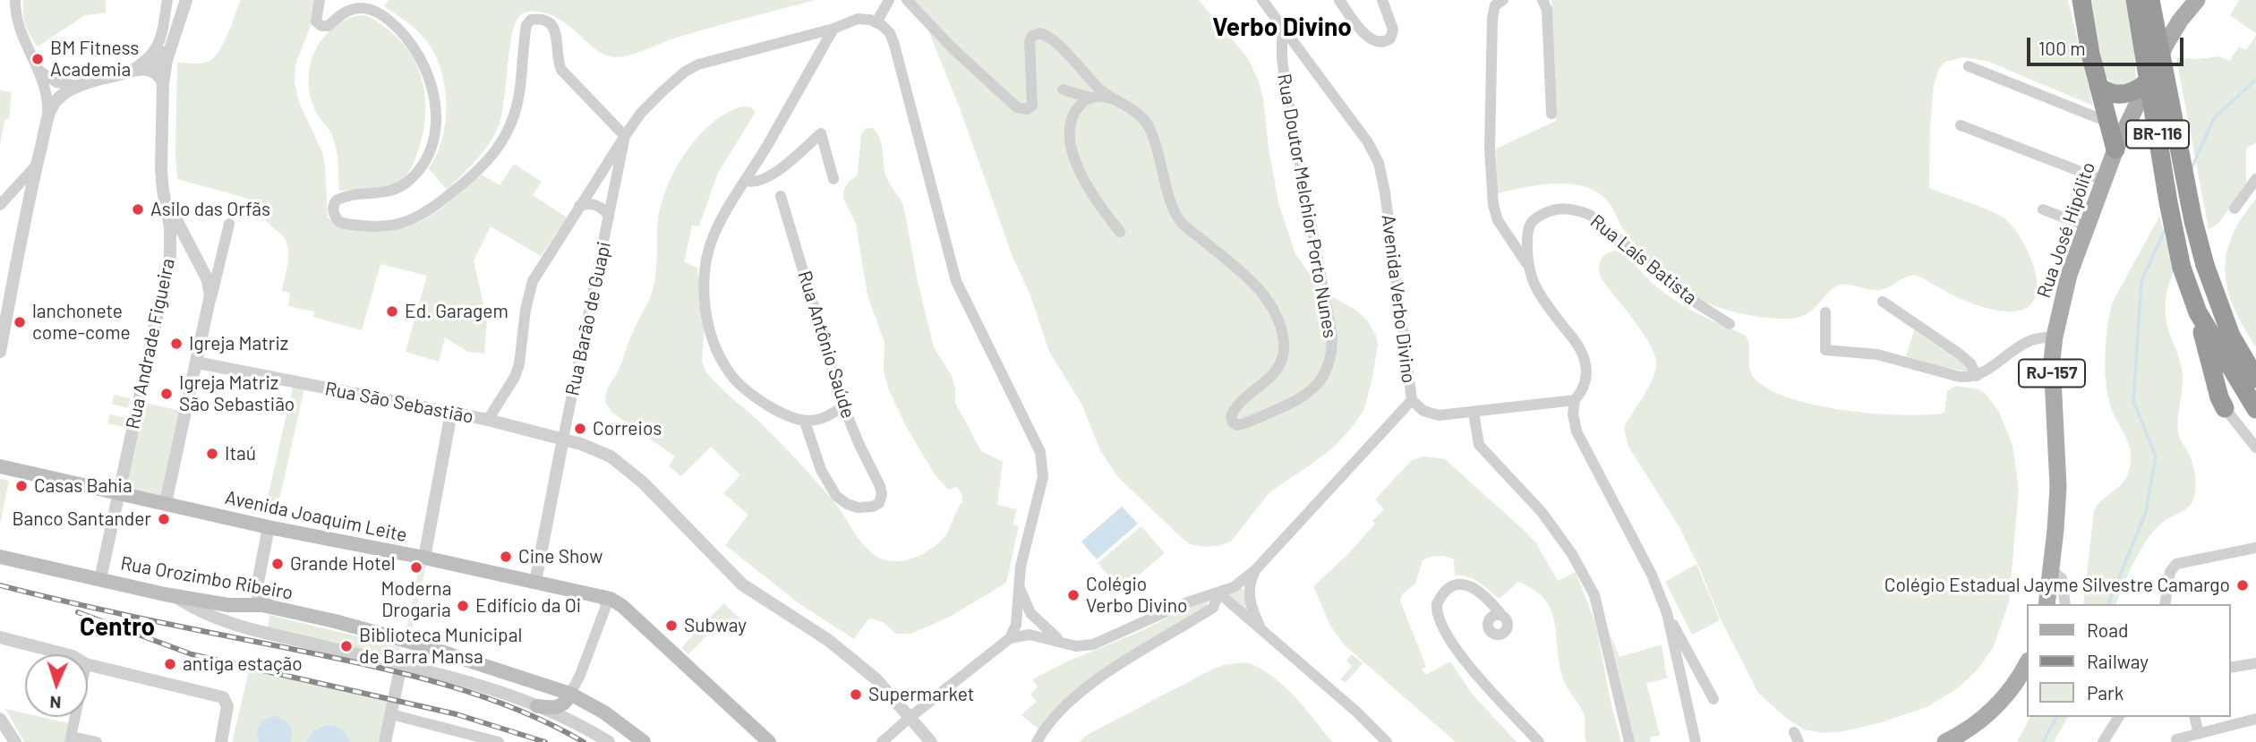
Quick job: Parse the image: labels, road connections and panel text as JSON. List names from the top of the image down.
{
  "streets": {
    "highway": ["BR-116"],
    "main road": [
      "Rua José Hipólito",
      "RJ-157",
      "Avenida Joaquim Leite",
      "Rua Orozimbo Ribeiro"
    ],
    "street": [
      "Rua Doutor Melchior Porto Nunes",
      "Rua Laís Batista",
      "Avenida Verbo Divino",
      "Rua Barão de Guapi",
      "Rua Andrade Figueira",
      "Rua Antônio Saúde",
      "Rua São Sebastião"
    ]
  },
  "crossings": [
    ["Rua Doutor Melchior Porto Nunes", "Avenida Verbo Divino"],
    ["Rua Barão de Guapi", "Rua São Sebastião"],
    ["Rua Barão de Guapi", "Avenida Joaquim Leite"],
    ["Rua Andrade Figueira", "Avenida Joaquim Leite"],
    ["Rua Andrade Figueira", "Rua Orozimbo Ribeiro"]
  ],
  "districts": ["Verbo Divino", "Centro"],
  "places": [
    "BM Fitness Academia",
    "Asilo das Orfãs",
    "Ed. Garagem",
    "lanchonete come-come",
    "Igreja Matriz",
    "Igreja Matriz São Sebastião",
    "Correios",
    "Itaú",
    "Casas Bahia",
    "Banco Santander",
    "Cine Show",
    "Grande Hotel",
    "Moderna Drogaria",
    "Colégio Estadual Jayme Silvestre Camargo",
    "Colégio Verbo Divino",
    "Edifício da Oi",
    "Subway",
    "Biblioteca Municipal de Barra Mansa",
    "antiga estação",
    "Supermarket"
  ],
  "legend": ["Road", "Railway", "Park"],
  "scale_bar": "100 m",
  "north": "bottom"
}
